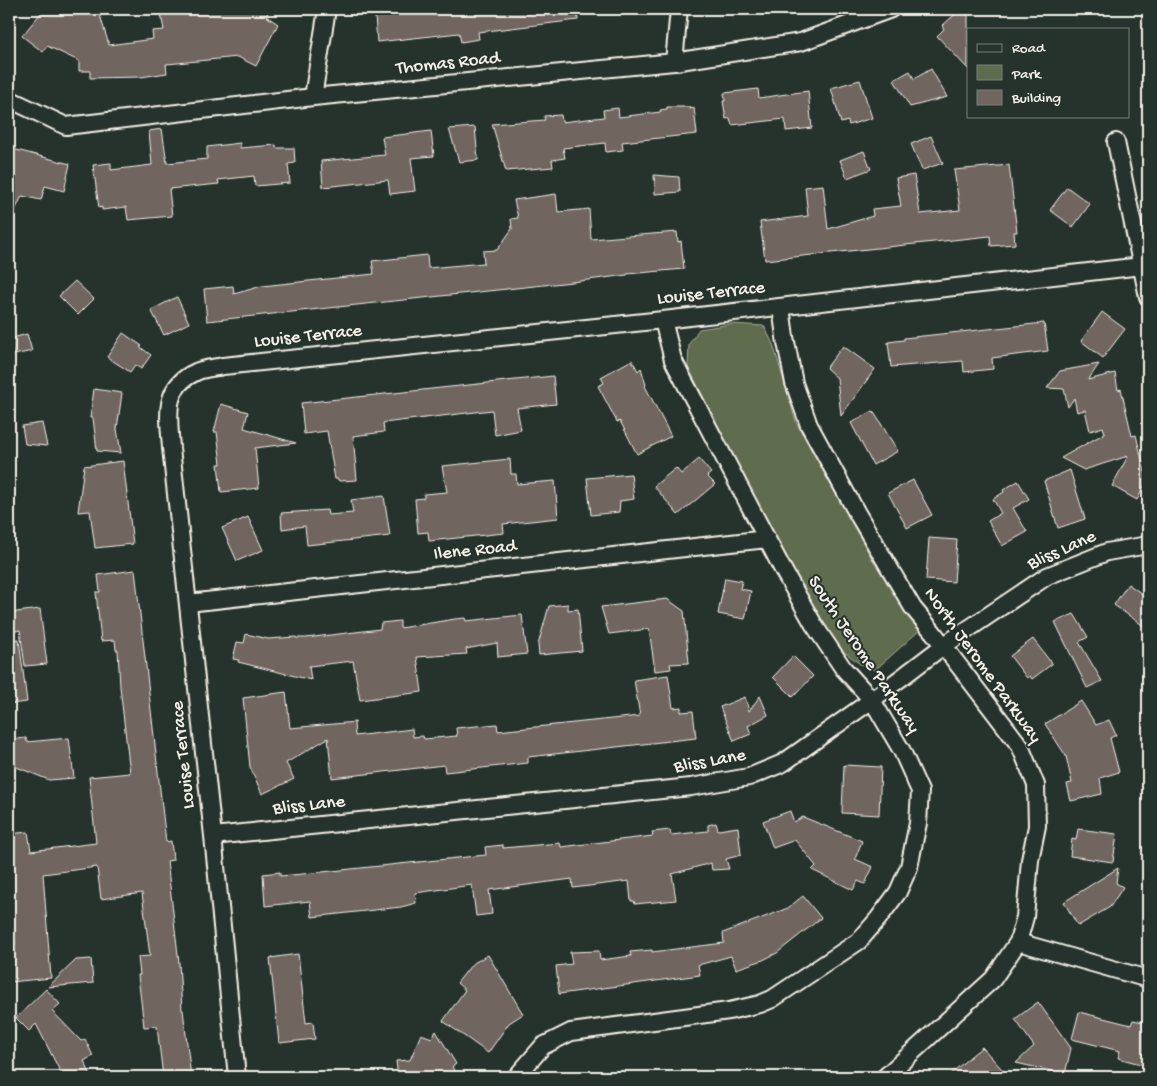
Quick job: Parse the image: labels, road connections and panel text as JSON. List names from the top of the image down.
{
  "streets": {
    "street": [
      "Thomas Road",
      "Louise Terrace",
      "Ilene Road",
      "Bliss Lane",
      "South Jerome Parkway",
      "North Jerome Parkway"
    ]
  },
  "crossings": [
    ["Louise Terrace", "Ilene Road"],
    ["Louise Terrace", "Bliss Lane"],
    ["Louise Terrace", "South Jerome Parkway"],
    ["Louise Terrace", "North Jerome Parkway"],
    ["Ilene Road", "South Jerome Parkway"],
    ["Bliss Lane", "South Jerome Parkway"],
    ["Bliss Lane", "North Jerome Parkway"]
  ],
  "legend": ["Road", "Park", "Building"]
}
